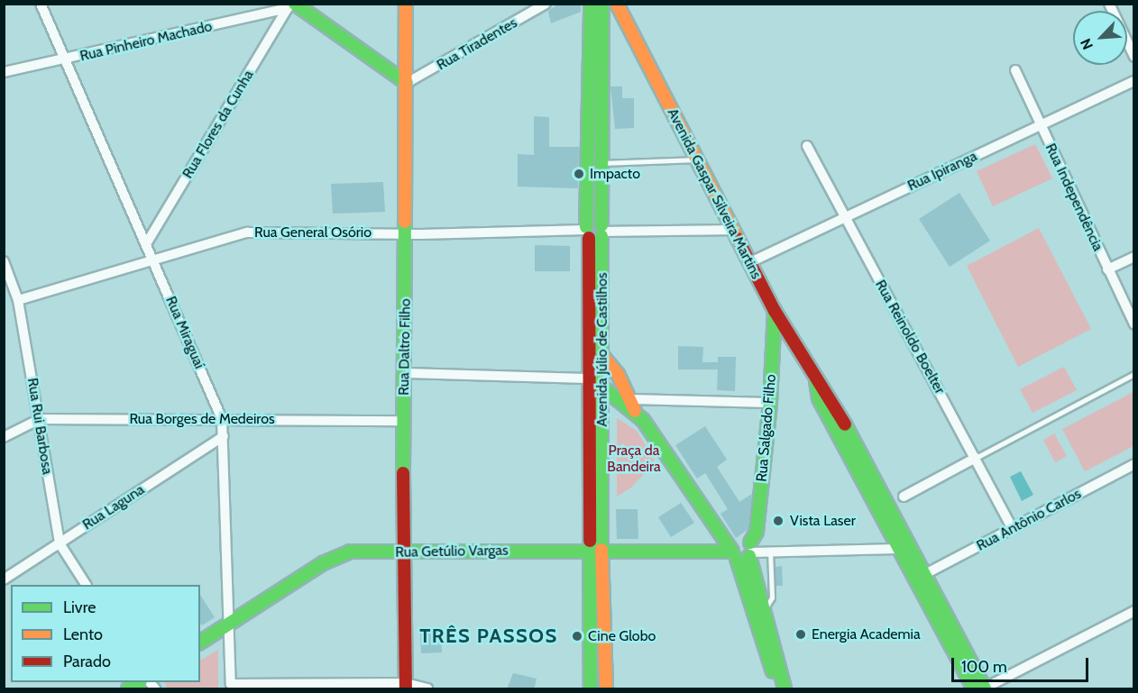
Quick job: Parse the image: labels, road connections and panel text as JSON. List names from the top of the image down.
{
  "streets": {
    "street": [
      "Rua Pinheiro Machado",
      "Rua Tiradentes",
      "Rua Flores da Cunha",
      "Rua Ipiranga",
      "Avenida Gaspar Silveira Martins",
      "Rua Independência",
      "Rua General Osório",
      "Rua Miraguaí",
      "Rua Reinoldo Boelter",
      "Rua Daltro Filho",
      "Avenida Júlio de Castilhos",
      "Rua Borges de Medeiros",
      "Rua Rui Barbosa",
      "Rua Salgado Filho",
      "Rua Laguna",
      "Rua Antônio Carlos",
      "Rua Getúlio Vargas"
    ]
  },
  "crossings": [
    ["Rua Pinheiro Machado", "Rua Flores da Cunha"],
    ["Rua Pinheiro Machado", "Rua Miraguaí"],
    ["Rua Tiradentes", "Rua Daltro Filho"],
    ["Rua Flores da Cunha", "Rua Miraguaí"],
    ["Rua Ipiranga", "Avenida Gaspar Silveira Martins"],
    ["Rua Ipiranga", "Rua Independência"],
    ["Rua Ipiranga", "Rua Reinoldo Boelter"],
    ["Avenida Gaspar Silveira Martins", "Rua General Osório"],
    ["Avenida Gaspar Silveira Martins", "Rua Salgado Filho"],
    ["Avenida Gaspar Silveira Martins", "Rua Antônio Carlos"],
    ["Rua General Osório", "Rua Miraguaí"],
    ["Rua General Osório", "Rua Daltro Filho"],
    ["Rua General Osório", "Avenida Júlio de Castilhos"],
    ["Rua General Osório", "Rua Rui Barbosa"],
    ["Rua Miraguaí", "Rua Daltro Filho"],
    ["Rua Miraguaí", "Rua Borges de Medeiros"],
    ["Rua Miraguaí", "Rua Laguna"],
    ["Rua Miraguaí", "Rua Getúlio Vargas"],
    ["Rua Reinoldo Boelter", "Rua Antônio Carlos"],
    ["Rua Daltro Filho", "Rua Borges de Medeiros"],
    ["Rua Daltro Filho", "Rua Getúlio Vargas"],
    ["Avenida Júlio de Castilhos", "Rua Getúlio Vargas"],
    ["Rua Borges de Medeiros", "Rua Rui Barbosa"],
    ["Rua Rui Barbosa", "Rua Laguna"]
  ],
  "districts": ["TRÊS PASSOS"],
  "parks": ["Praça da Bandeira"],
  "places": [
    "Impacto",
    "Vista Laser",
    "Energia Academia",
    "Cine Globo"
  ],
  "legend": ["Livre", "Lento", "Parado"],
  "scale_bar": "100 m",
  "north": "bottom left"
}
